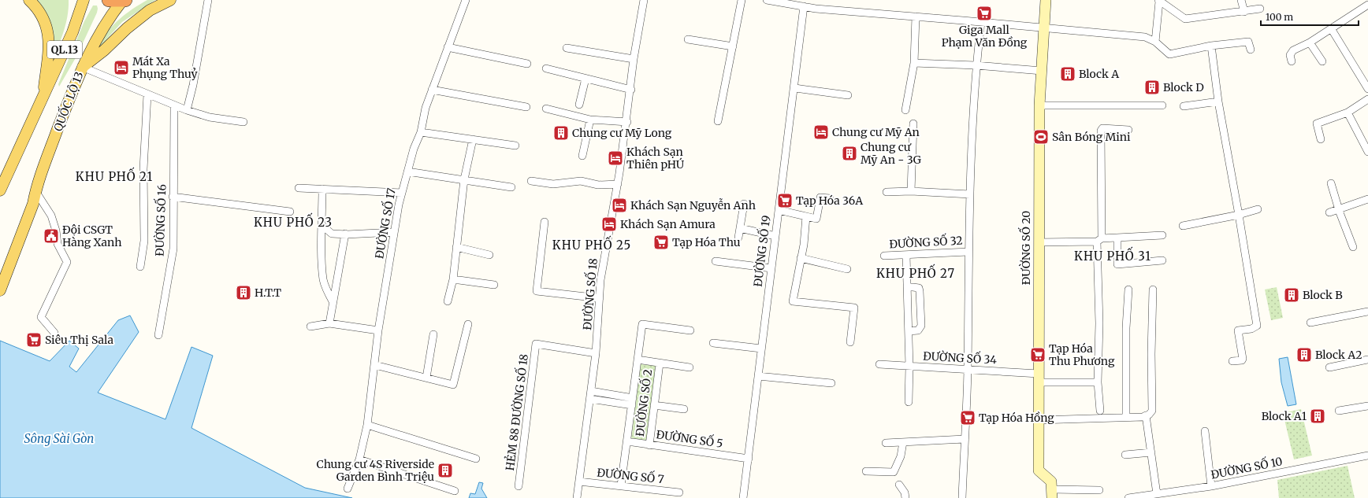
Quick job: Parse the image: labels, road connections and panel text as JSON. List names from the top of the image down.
{
  "streets": {
    "main road": ["QL.13", "QUỐC LỘ 13"],
    "street": [
      "ĐƯỜNG SỐ 16",
      "ĐƯỜNG SỐ 17",
      "ĐƯỜNG SỐ 32",
      "ĐƯỜNG SỐ 20",
      "ĐƯỜNG SỐ 19",
      "ĐƯỜNG SỐ 18",
      "ĐƯỜNG SỐ 34",
      "ĐƯỜNG SỐ 2",
      "HẺM 88 ĐƯỜNG SỐ 18",
      "ĐƯỜNG SỐ 5",
      "ĐƯỜNG SỐ 10",
      "ĐƯỜNG SỐ 7"
    ]
  },
  "crossings": [
    ["QL.13", "QUỐC LỘ 13"],
    ["ĐƯỜNG SỐ 20", "ĐƯỜNG SỐ 34"],
    ["ĐƯỜNG SỐ 19", "ĐƯỜNG SỐ 5"],
    ["ĐƯỜNG SỐ 18", "ĐƯỜNG SỐ 2"],
    ["ĐƯỜNG SỐ 18", "HẺM 88 ĐƯỜNG SỐ 18"],
    ["ĐƯỜNG SỐ 18", "ĐƯỜNG SỐ 7"],
    ["ĐƯỜNG SỐ 2", "ĐƯỜNG SỐ 5"],
    ["ĐƯỜNG SỐ 2", "ĐƯỜNG SỐ 7"]
  ],
  "districts": [
    "KHU PHỐ 21",
    "KHU PHỐ 23",
    "KHU PHỐ 25",
    "KHU PHỐ 31",
    "KHU PHỐ 27"
  ],
  "water": ["Sông Sài Gòn"],
  "places": {
    "supermarket": [
      "Giga Mall Phạm Văn Đồng",
      "Tạp Hóa 36A",
      "Tạp Hóa Thu",
      "Siêu Thị Sala",
      "Tạp Hóa Thu Phương",
      "Tạp Hóa Hồng"
    ],
    "hotel": [
      "Mát Xa Phụng Thuỷ",
      "Chung cư Mỹ An",
      "Khách Sạn Thiên pHÚ",
      "Khách Sạn Nguyễn Anh",
      "Khách Sạn Amura"
    ],
    "building": [
      "Block A",
      "Block D",
      "Chung cư Mỹ Long",
      "Chung cư Mỹ An - 3G",
      "H.T.T",
      "Block B",
      "Block A2",
      "Block A1",
      "Chung cư 4S Riverside Garden Bình Triệu"
    ],
    "sports": ["Sân Bóng Mini"],
    "public building": ["Đội CSGT Hàng Xanh"]
  },
  "scale_bar": "100 m"
}
